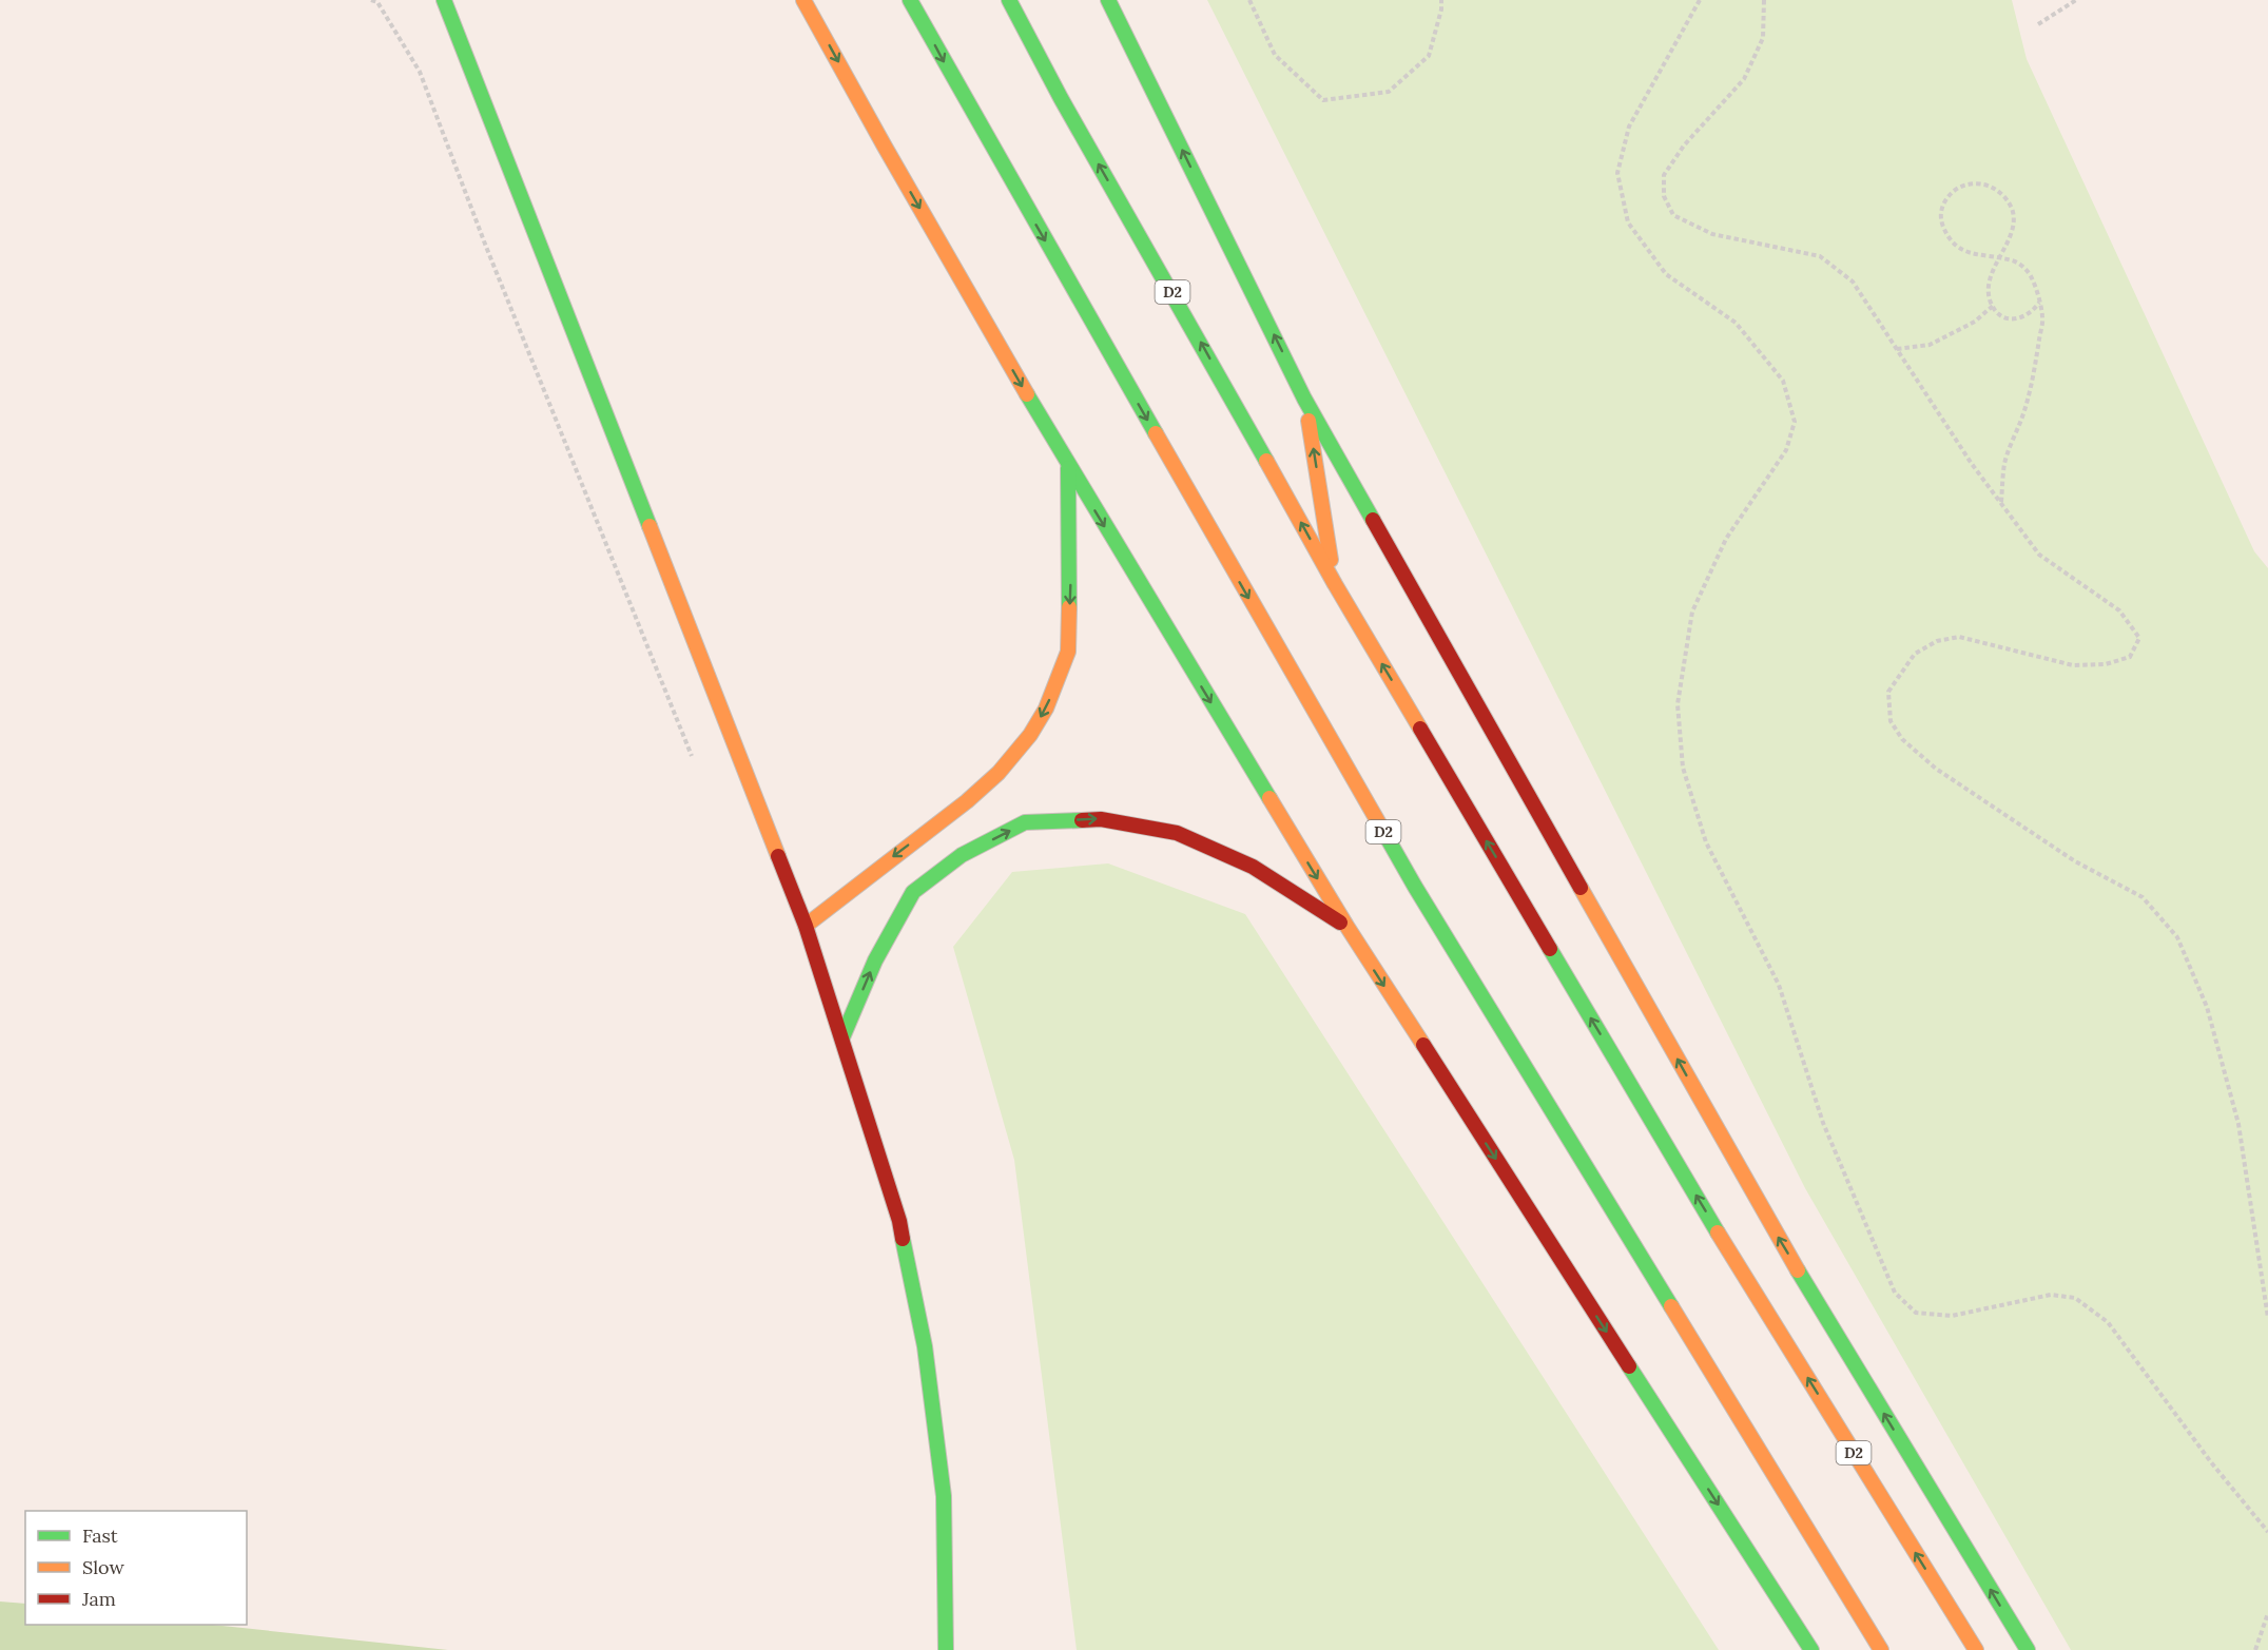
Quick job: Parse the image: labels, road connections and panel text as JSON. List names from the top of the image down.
{
  "streets": {
    "main road": ["D2"]
  },
  "legend": ["Fast", "Slow", "Jam"]
}
